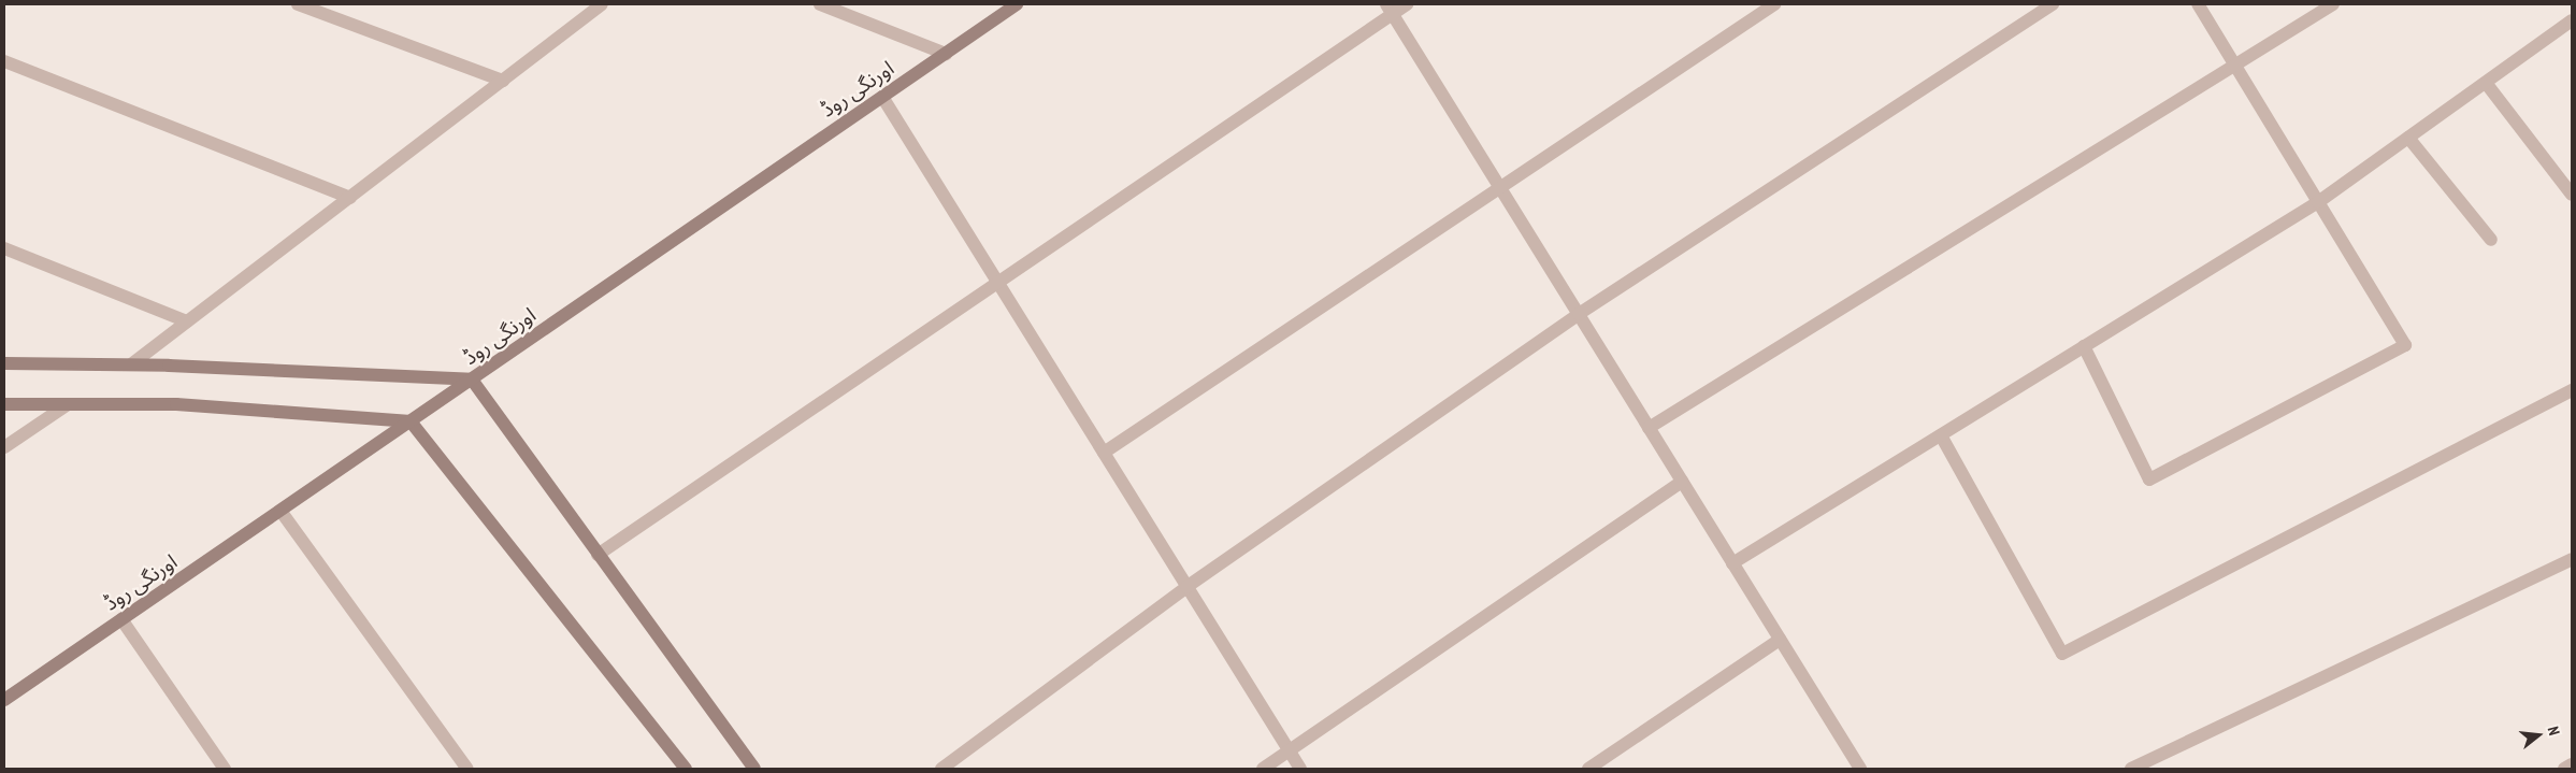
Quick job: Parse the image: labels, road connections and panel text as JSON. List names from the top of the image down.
{
  "streets": {
    "main road": ["اورنگی روڈ"]
  },
  "north": "right"
}
